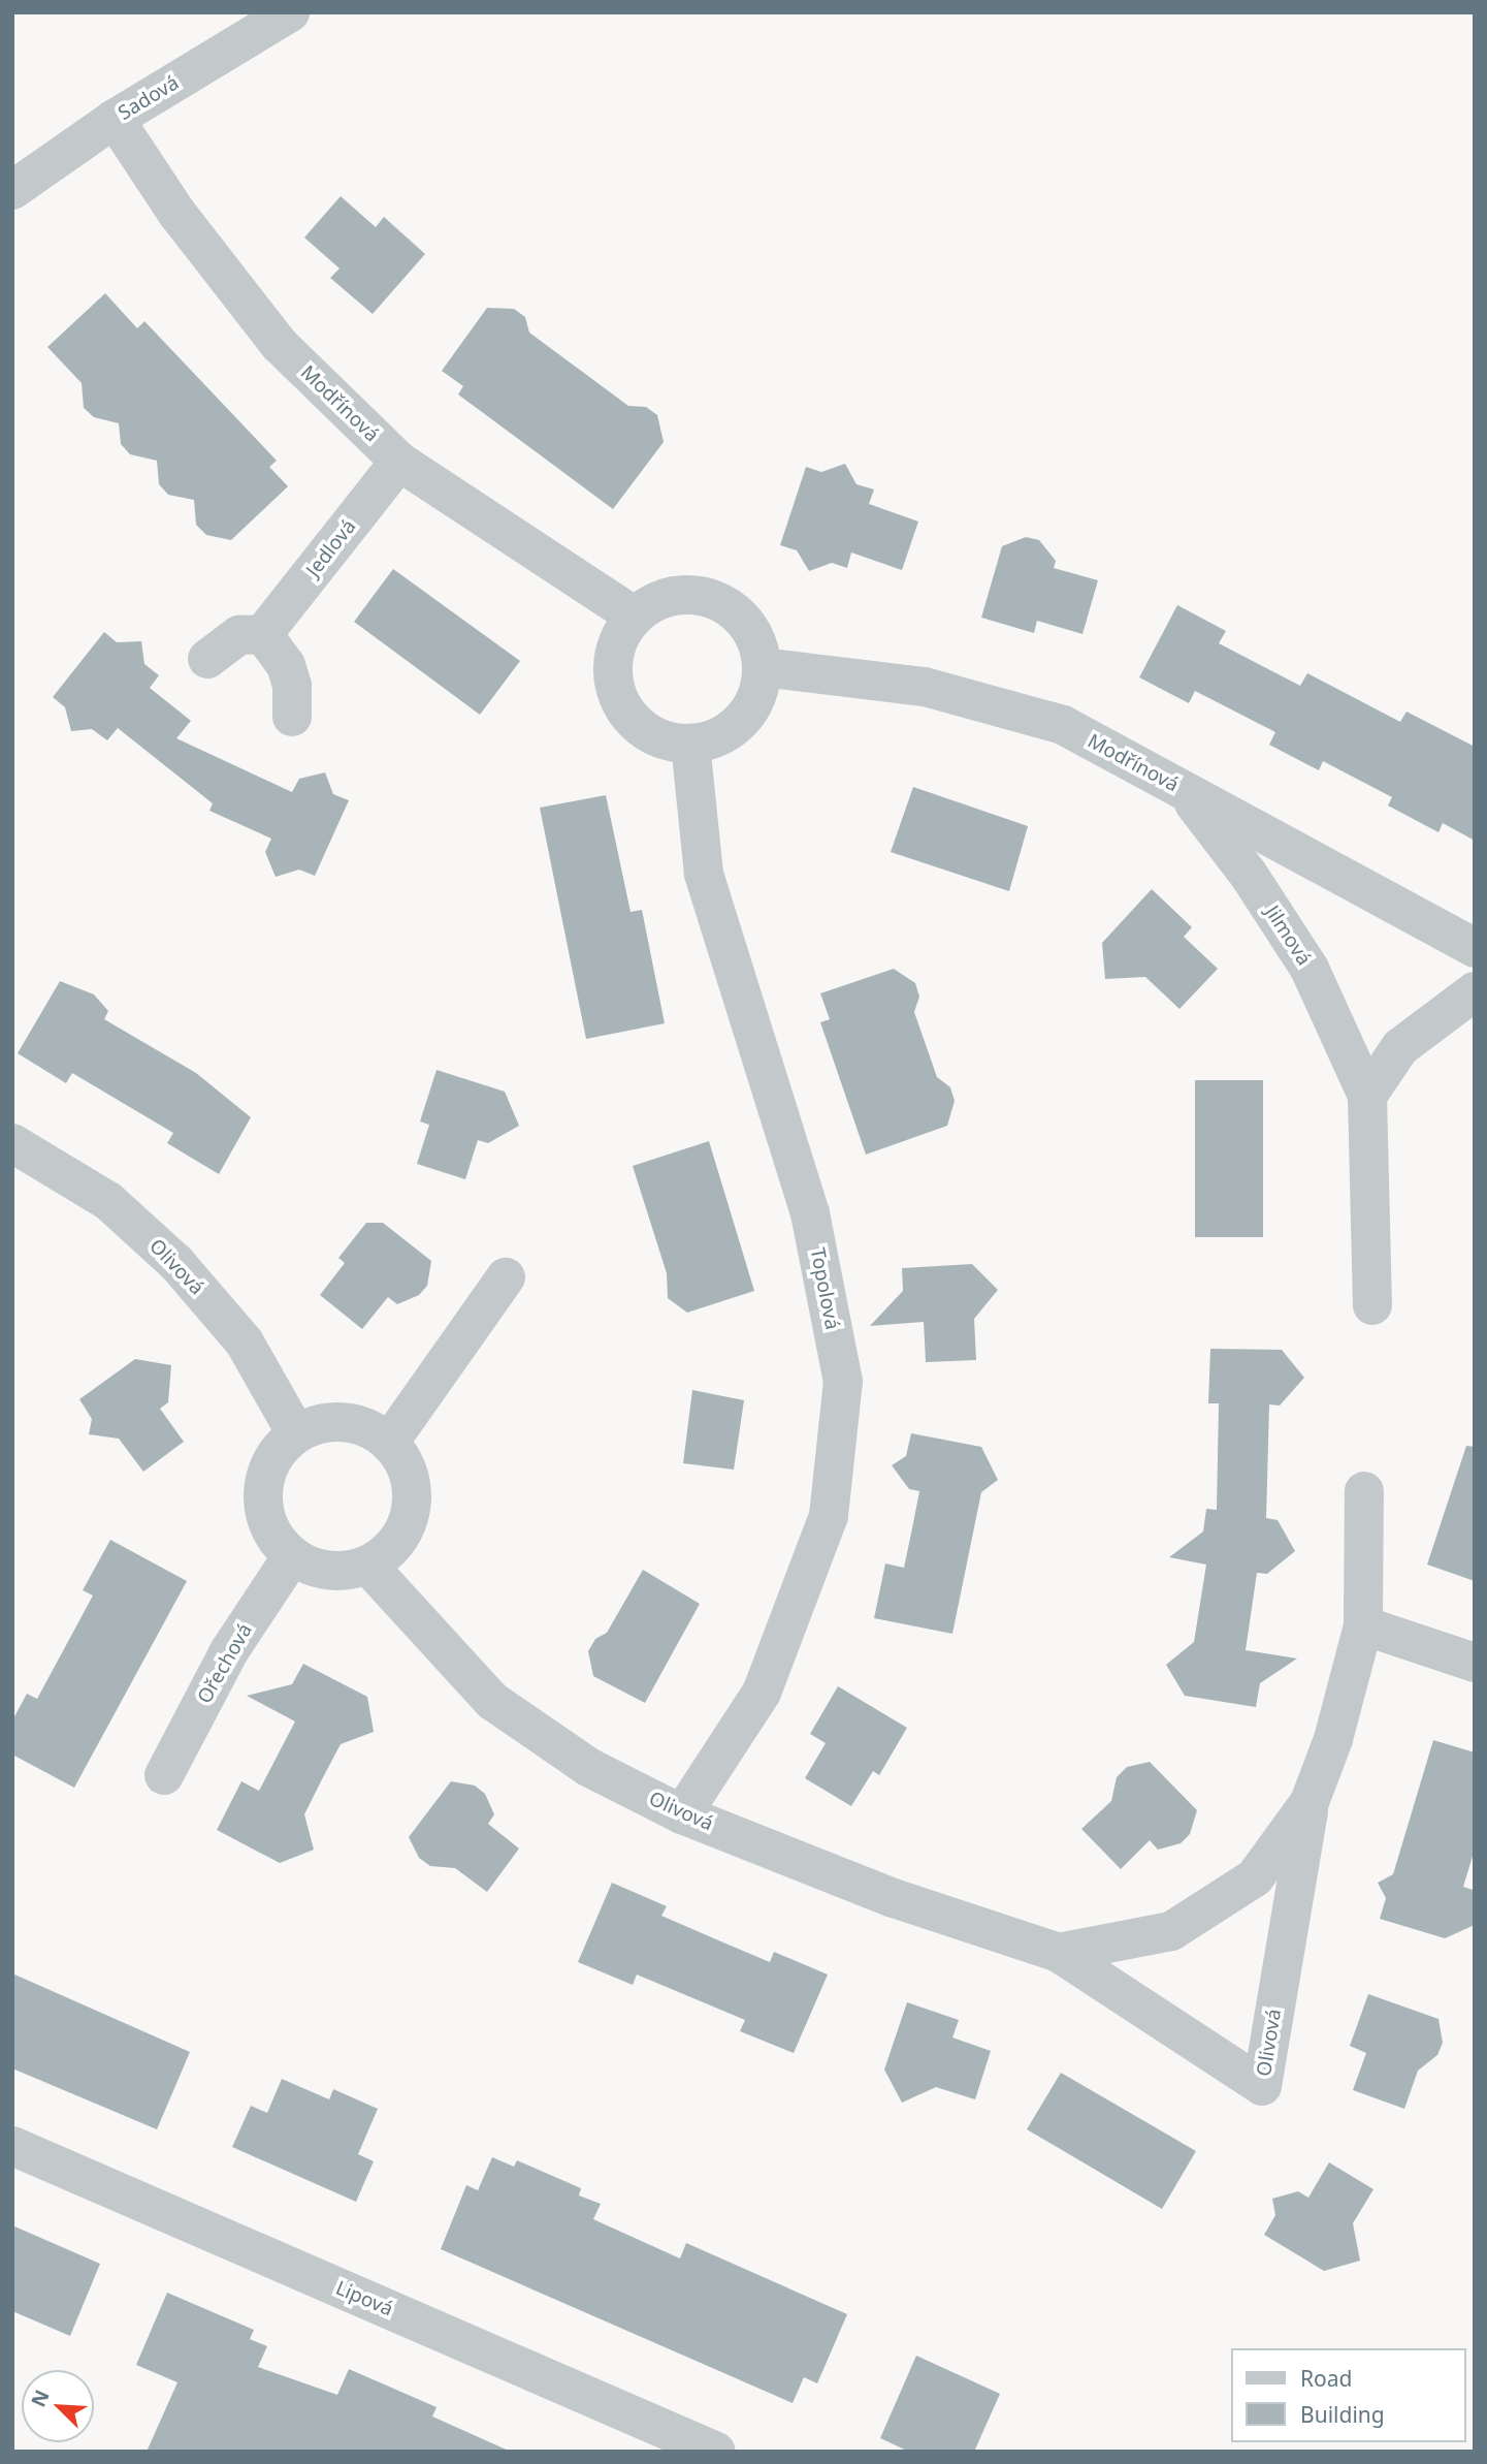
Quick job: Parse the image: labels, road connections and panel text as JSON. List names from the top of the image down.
{
  "streets": {
    "street": [
      "Sadová",
      "Modřínová",
      "Jedlová",
      "Jilmová",
      "Olivová",
      "Topolová",
      "Ořechová",
      "Lipová"
    ]
  },
  "crossings": [
    ["Sadová", "Modřínová"],
    ["Modřínová", "Jedlová"],
    ["Modřínová", "Jilmová"],
    ["Modřínová", "Topolová"],
    ["Olivová", "Topolová"],
    ["Olivová", "Ořechová"]
  ],
  "legend": ["Road", "Building"],
  "north": "top left"
}
